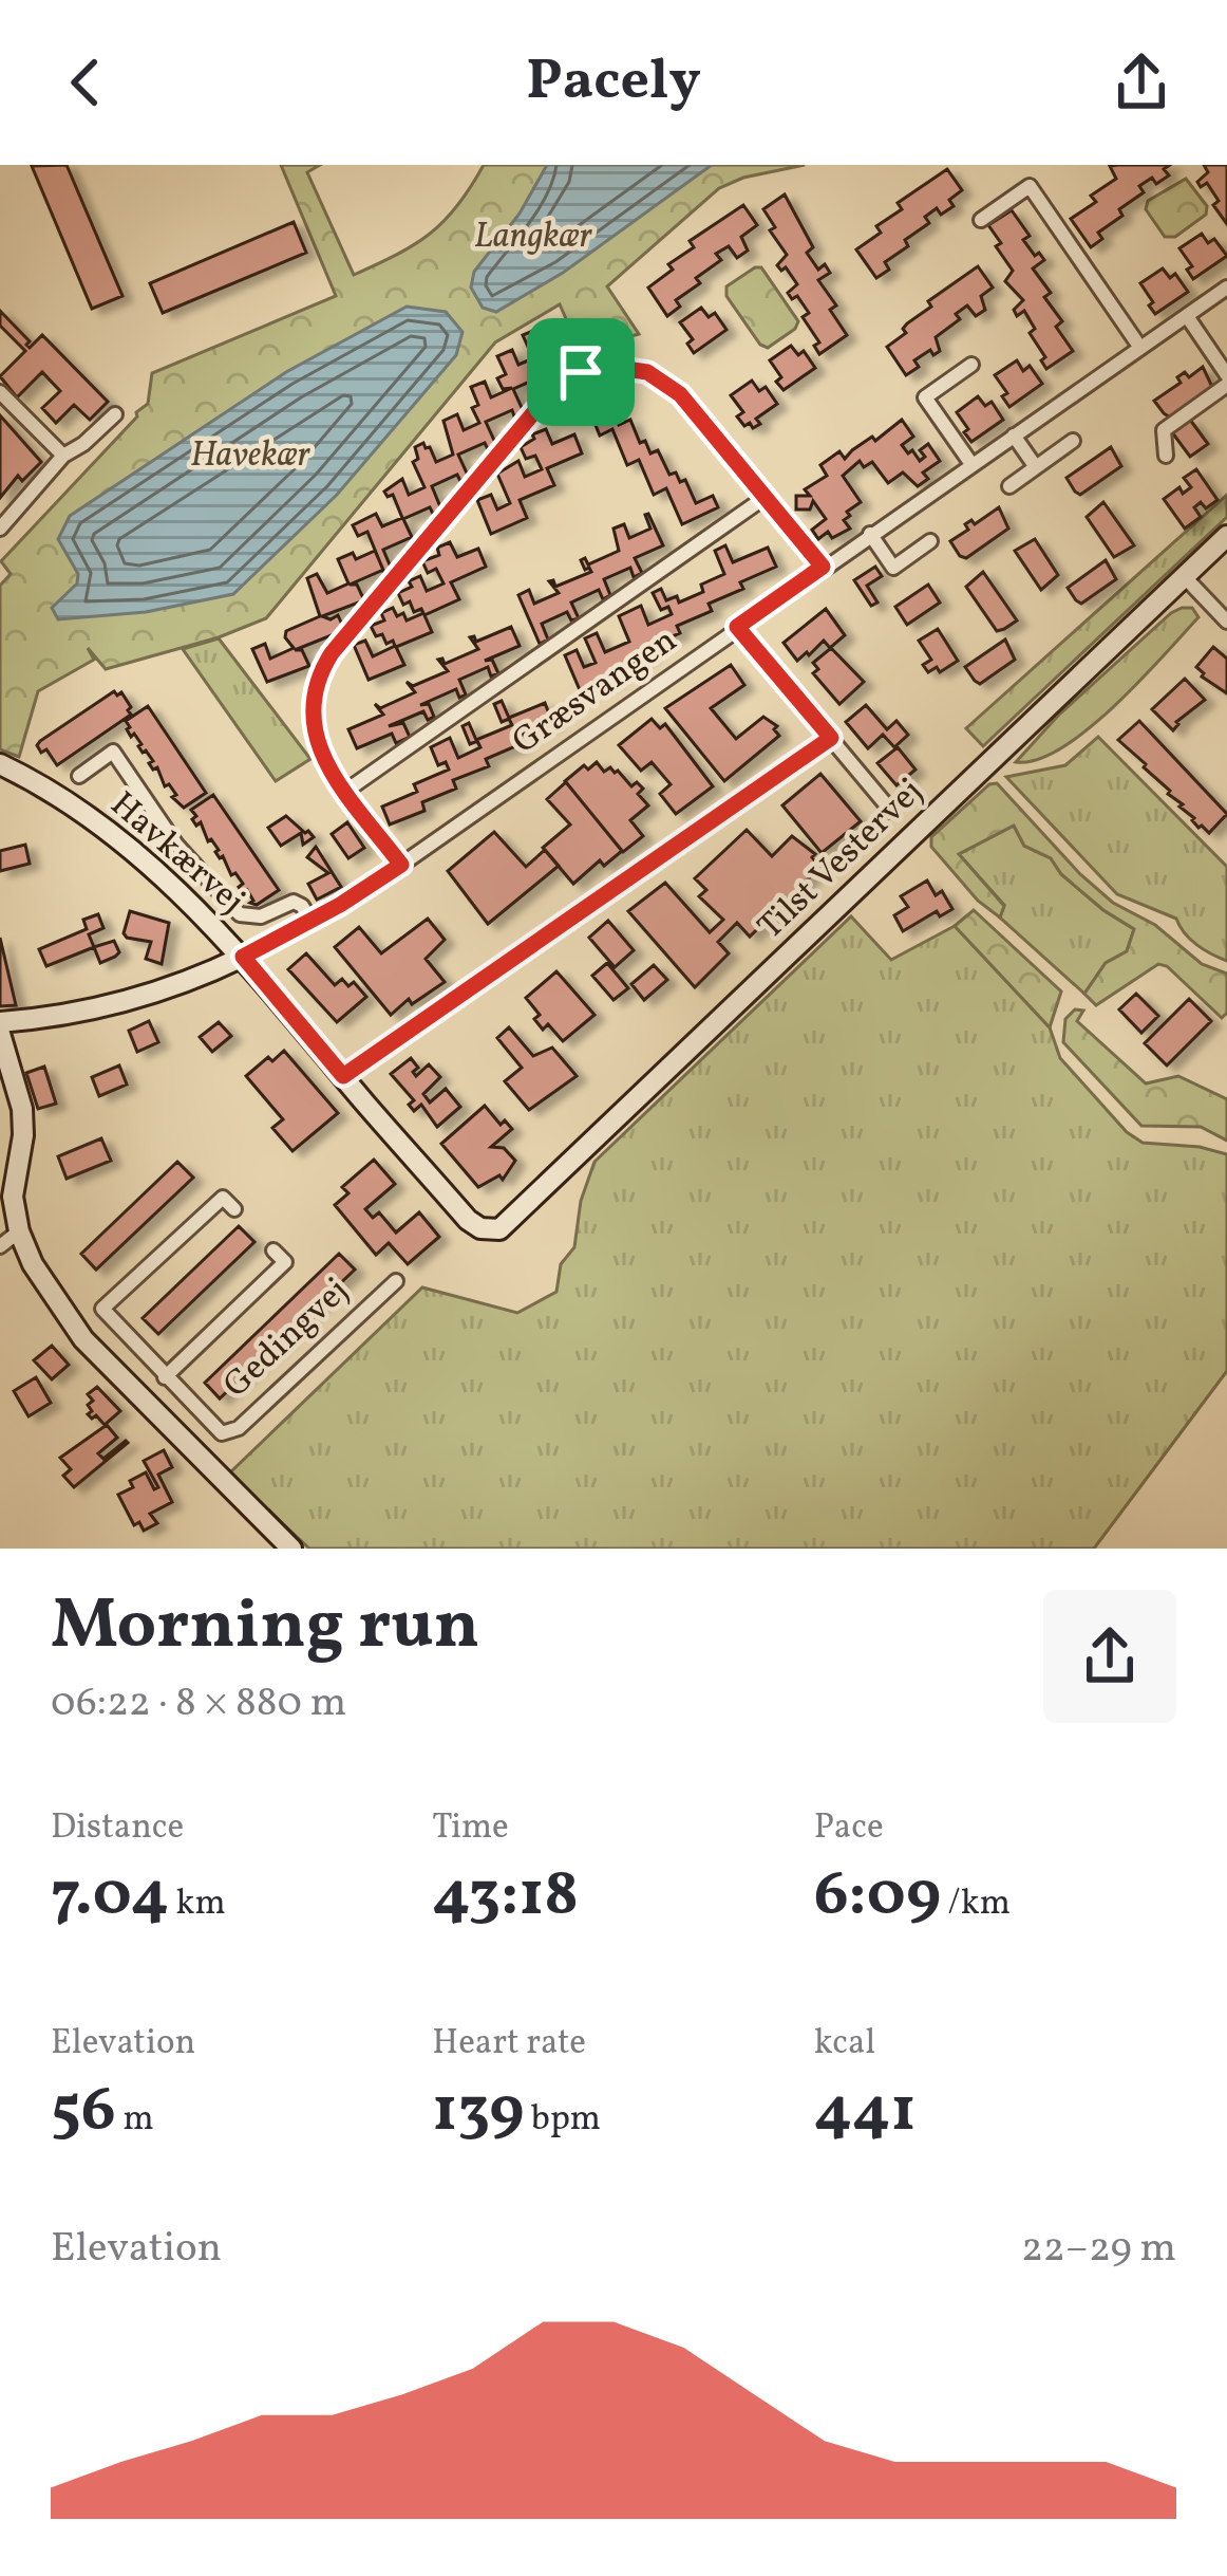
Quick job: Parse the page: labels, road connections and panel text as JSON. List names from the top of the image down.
{
  "streets": {
    "street": [
      "Græsvangen",
      "Havkærvej",
      "Tilst Vestervej",
      "Gedingvej"
    ]
  },
  "crossings": [
    ["Græsvangen", "Havkærvej"],
    ["Havkærvej", "Tilst Vestervej"]
  ],
  "parks": ["Langkær", "Havekær"],
  "page": {
    "header": "Pacely",
    "heading": ["Morning run", "06:22 · 8 × 880 m"],
    "stats": [
      ["Distance", "7.04 km"],
      ["Time", "43:18"],
      ["Pace", "6:09 /km"],
      ["Elevation", "56 m"],
      ["Heart rate", "139 bpm"],
      ["kcal", "441"]
    ],
    "chart": ["Elevation", "22–29 m"]
  }
}
